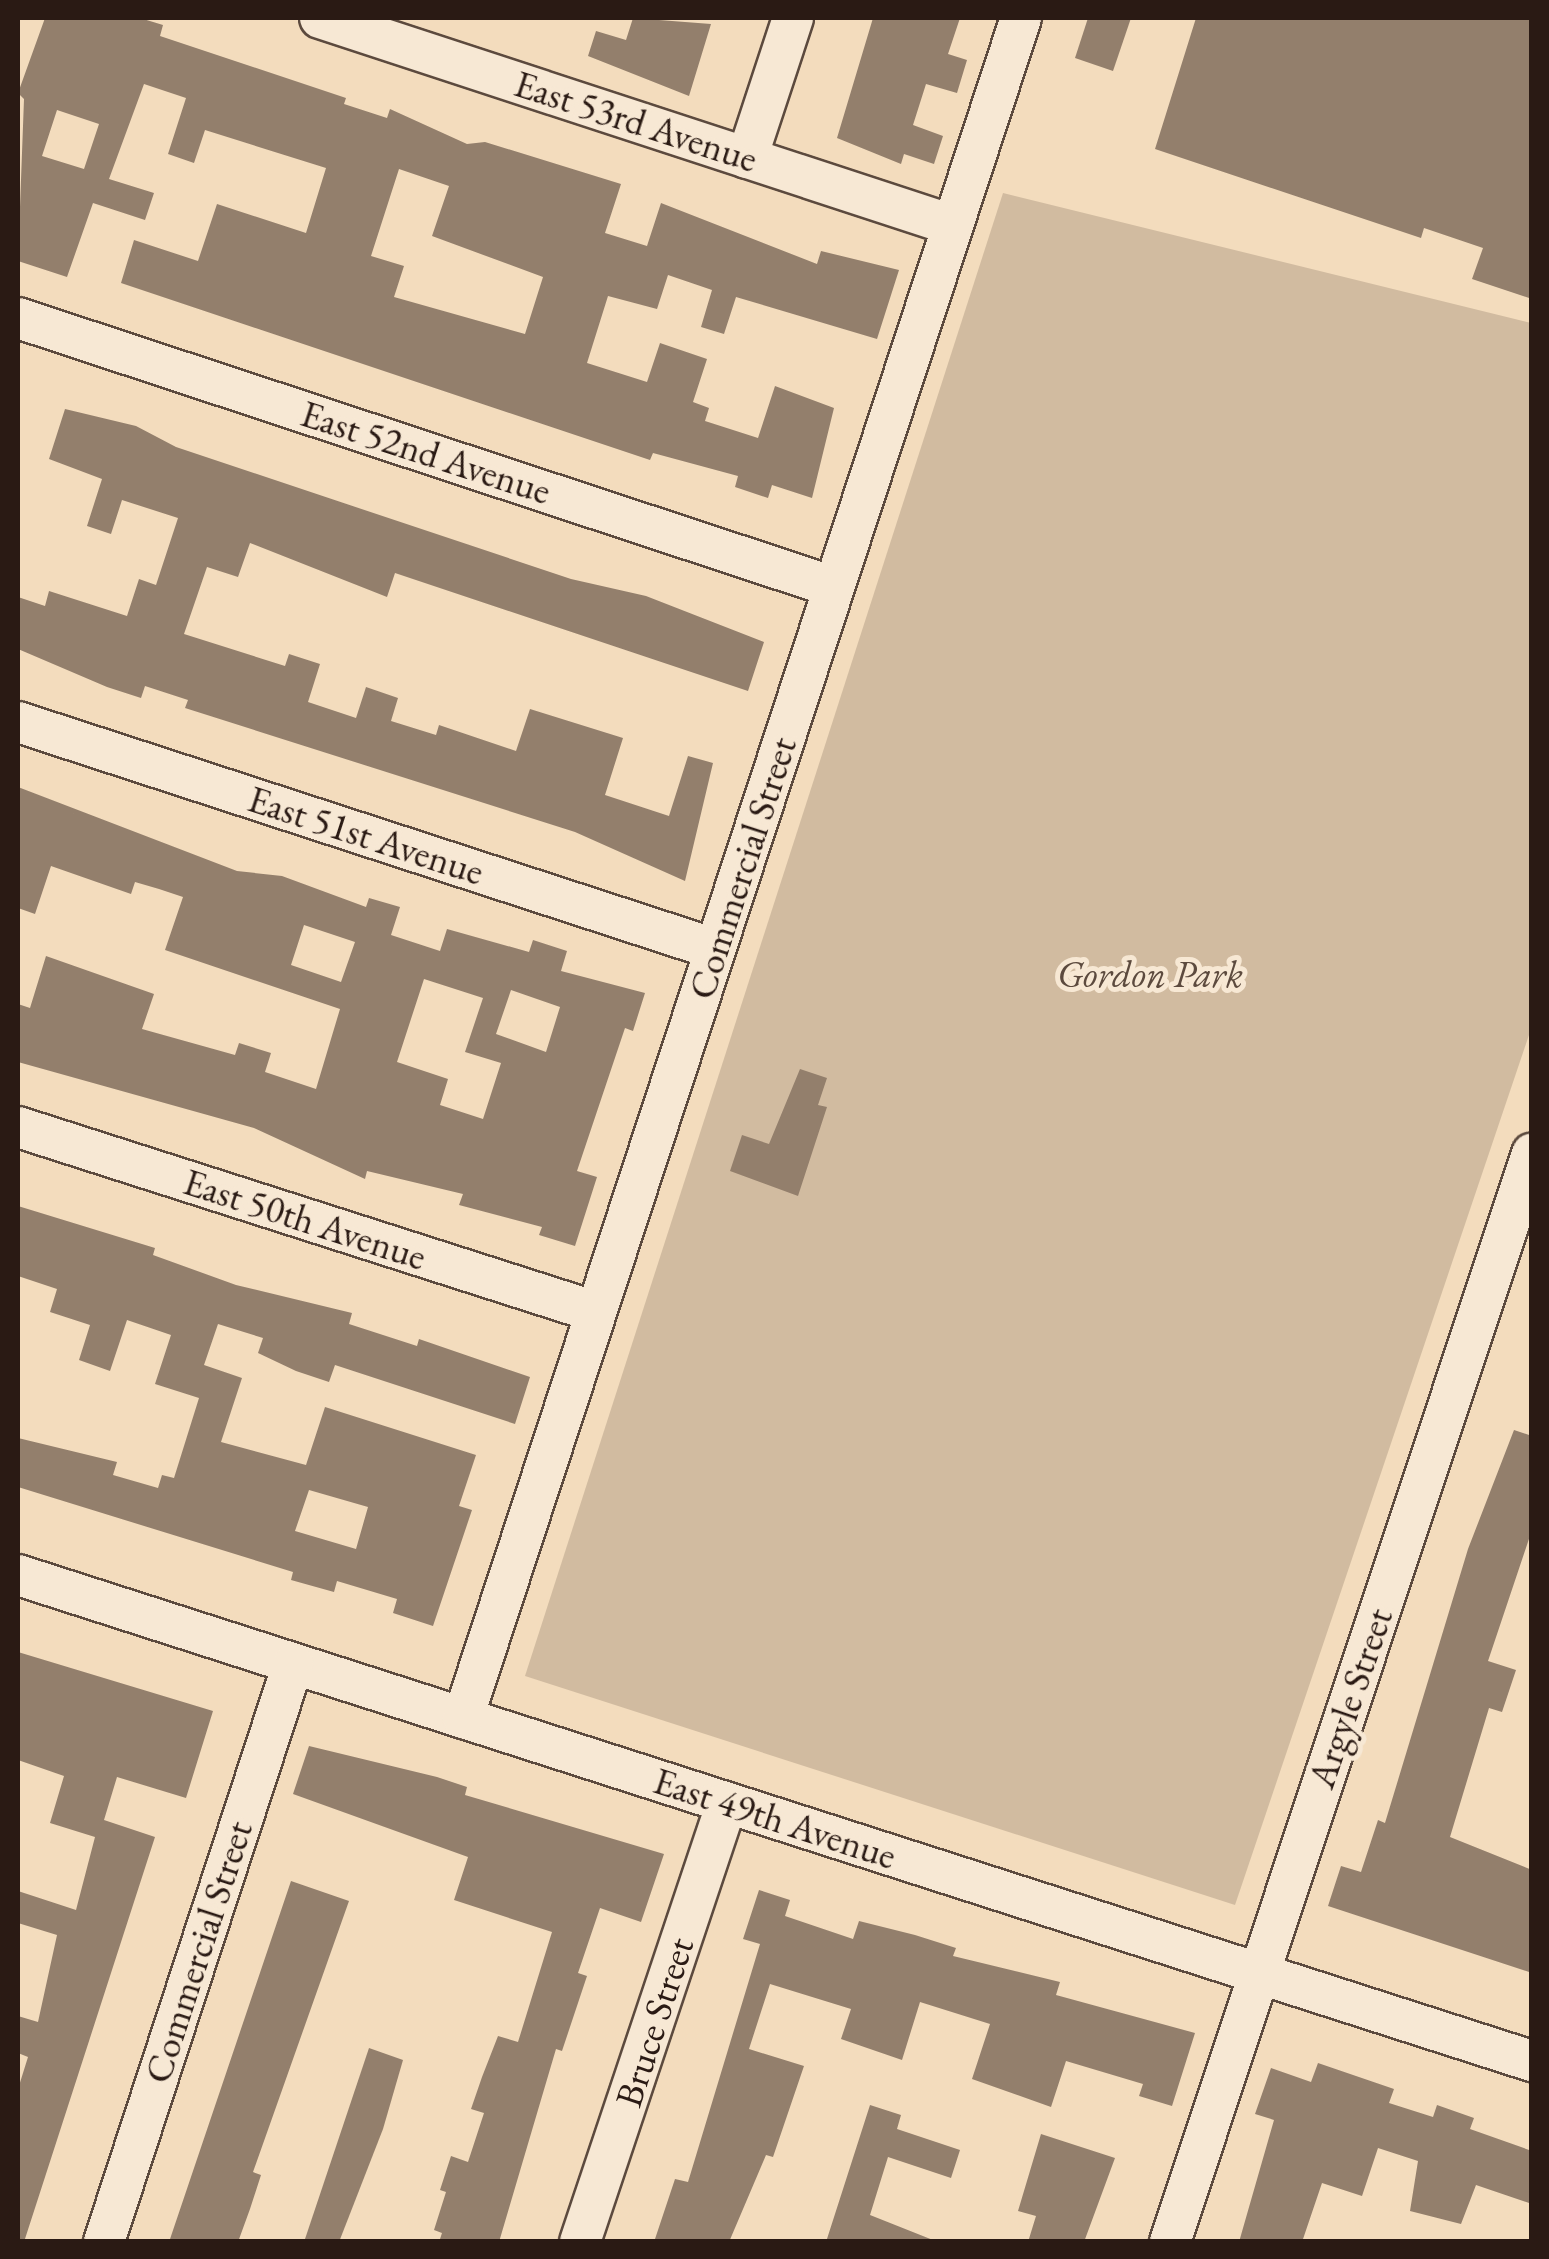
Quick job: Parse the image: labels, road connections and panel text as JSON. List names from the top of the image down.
{
  "streets": {
    "street": [
      "East 53rd Avenue",
      "East 52nd Avenue",
      "East 51st Avenue",
      "Commercial Street",
      "East 50th Avenue",
      "Argyle Street",
      "East 49th Avenue",
      "Bruce Street"
    ]
  },
  "crossings": [
    ["East 53rd Avenue", "Commercial Street"],
    ["East 52nd Avenue", "Commercial Street"],
    ["East 51st Avenue", "Commercial Street"],
    ["Commercial Street", "East 50th Avenue"],
    ["Commercial Street", "East 49th Avenue"],
    ["Argyle Street", "East 49th Avenue"],
    ["East 49th Avenue", "Bruce Street"]
  ],
  "parks": ["Gordon Park"]
}
